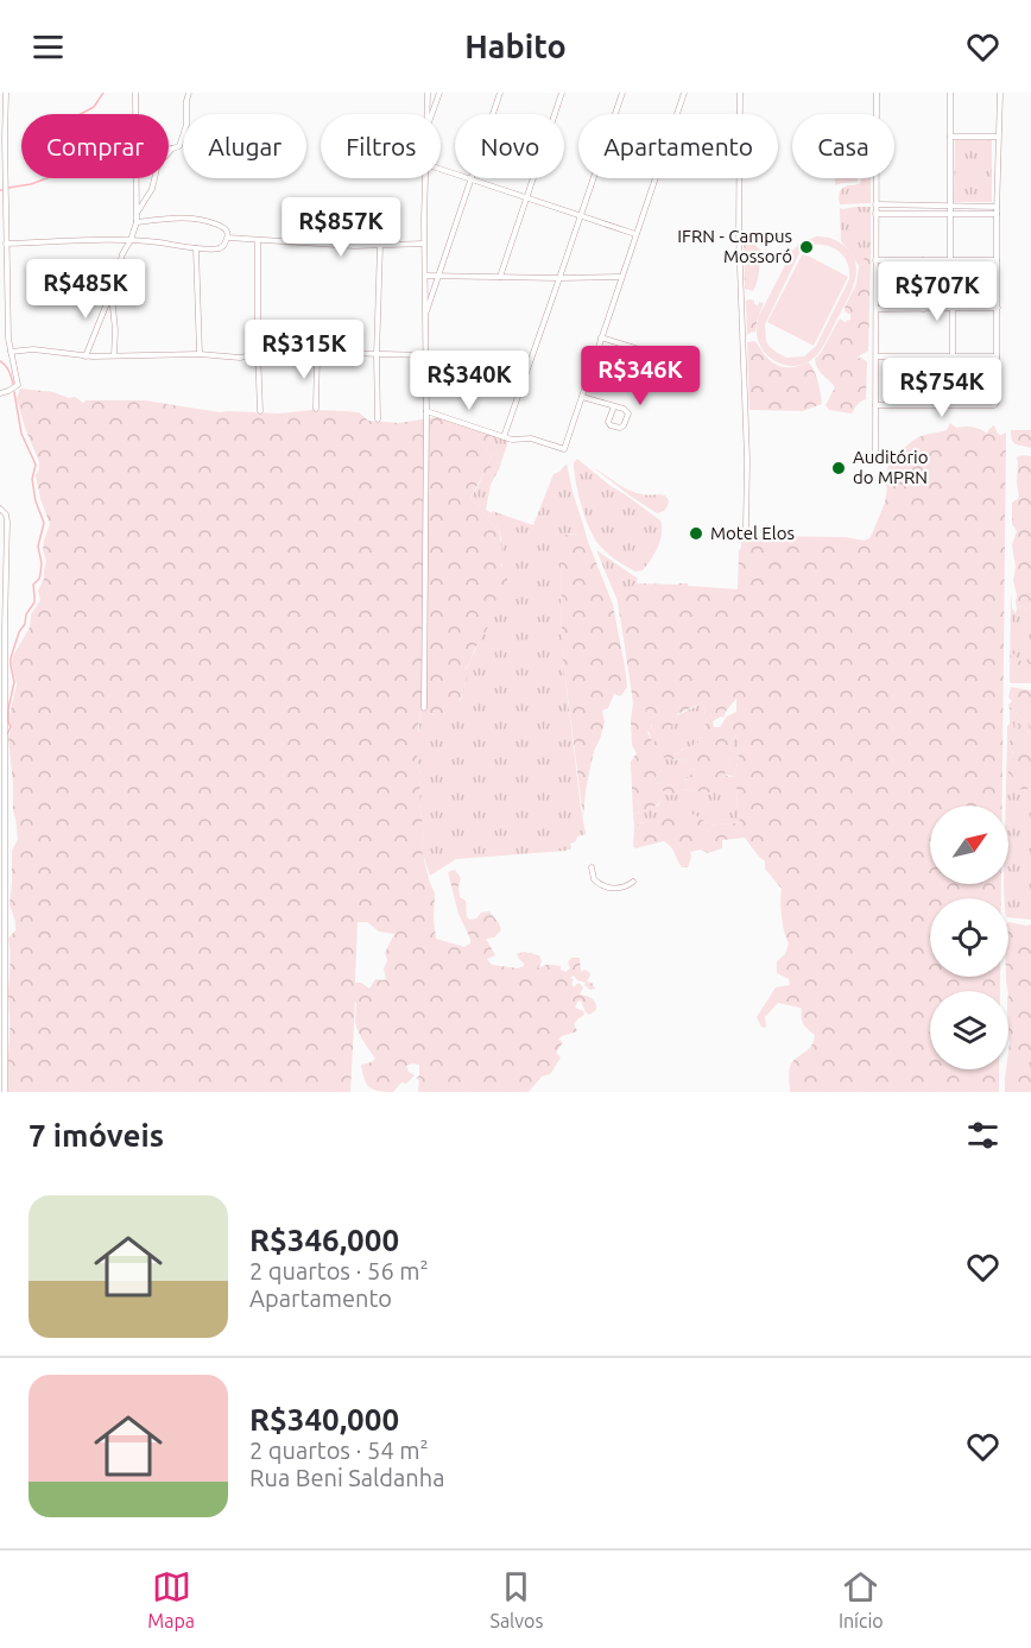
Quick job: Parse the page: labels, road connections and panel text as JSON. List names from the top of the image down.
{
  "places": ["IFRN - Campus Mossoró", "Auditório do MPRN", "Motel Elos"],
  "north": "top right",
  "page": {
    "header": "Habito",
    "chip": [
      "Comprar",
      "Alugar",
      "Filtros",
      "Novo",
      "Apartamento",
      "Casa"
    ],
    "price": [
      "R$857K",
      "R$485K",
      "R$707K",
      "R$315K",
      "R$346K",
      "R$340K",
      "R$754K"
    ],
    "heading": "7 imóveis",
    "list": [
      {
        "name": "R$346,000",
        "note": "2 quartos · 56 m² · Apartamento"
      },
      {
        "name": "R$340,000",
        "note": "2 quartos · 54 m² · Rua Beni Saldanha"
      }
    ],
    "tabs": ["Mapa", "Salvos", "Início"]
  }
}
